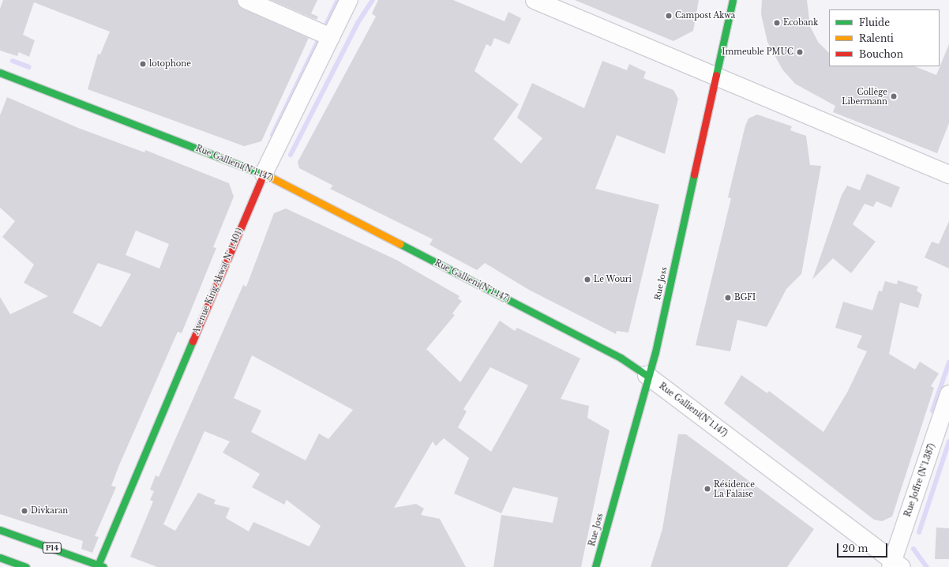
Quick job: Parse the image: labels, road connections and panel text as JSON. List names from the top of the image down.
{
  "streets": {
    "main road": [
      "Rue Gallieni(N°1.147)",
      "Avenue King Akwa( N° 1.401)",
      "Rue Joss",
      "P14"
    ],
    "street": ["Rue Joffre (N°1.387)"]
  },
  "crossings": [
    ["Rue Gallieni(N°1.147)", "Avenue King Akwa( N° 1.401)"],
    ["Rue Gallieni(N°1.147)", "Rue Joss"],
    ["Rue Gallieni(N°1.147)", "Rue Joffre (N°1.387)"],
    ["Avenue King Akwa( N° 1.401)", "P14"]
  ],
  "places": [
    "Campost Akwa",
    "Ecobank",
    "Immeuble PMUC",
    "lotophone",
    "Collège Libermann",
    "Le Wouri",
    "BGFI",
    "Résidence La Falaise",
    "Divkaran"
  ],
  "legend": ["Fluide", "Ralenti", "Bouchon"],
  "scale_bar": "20 m"
}
